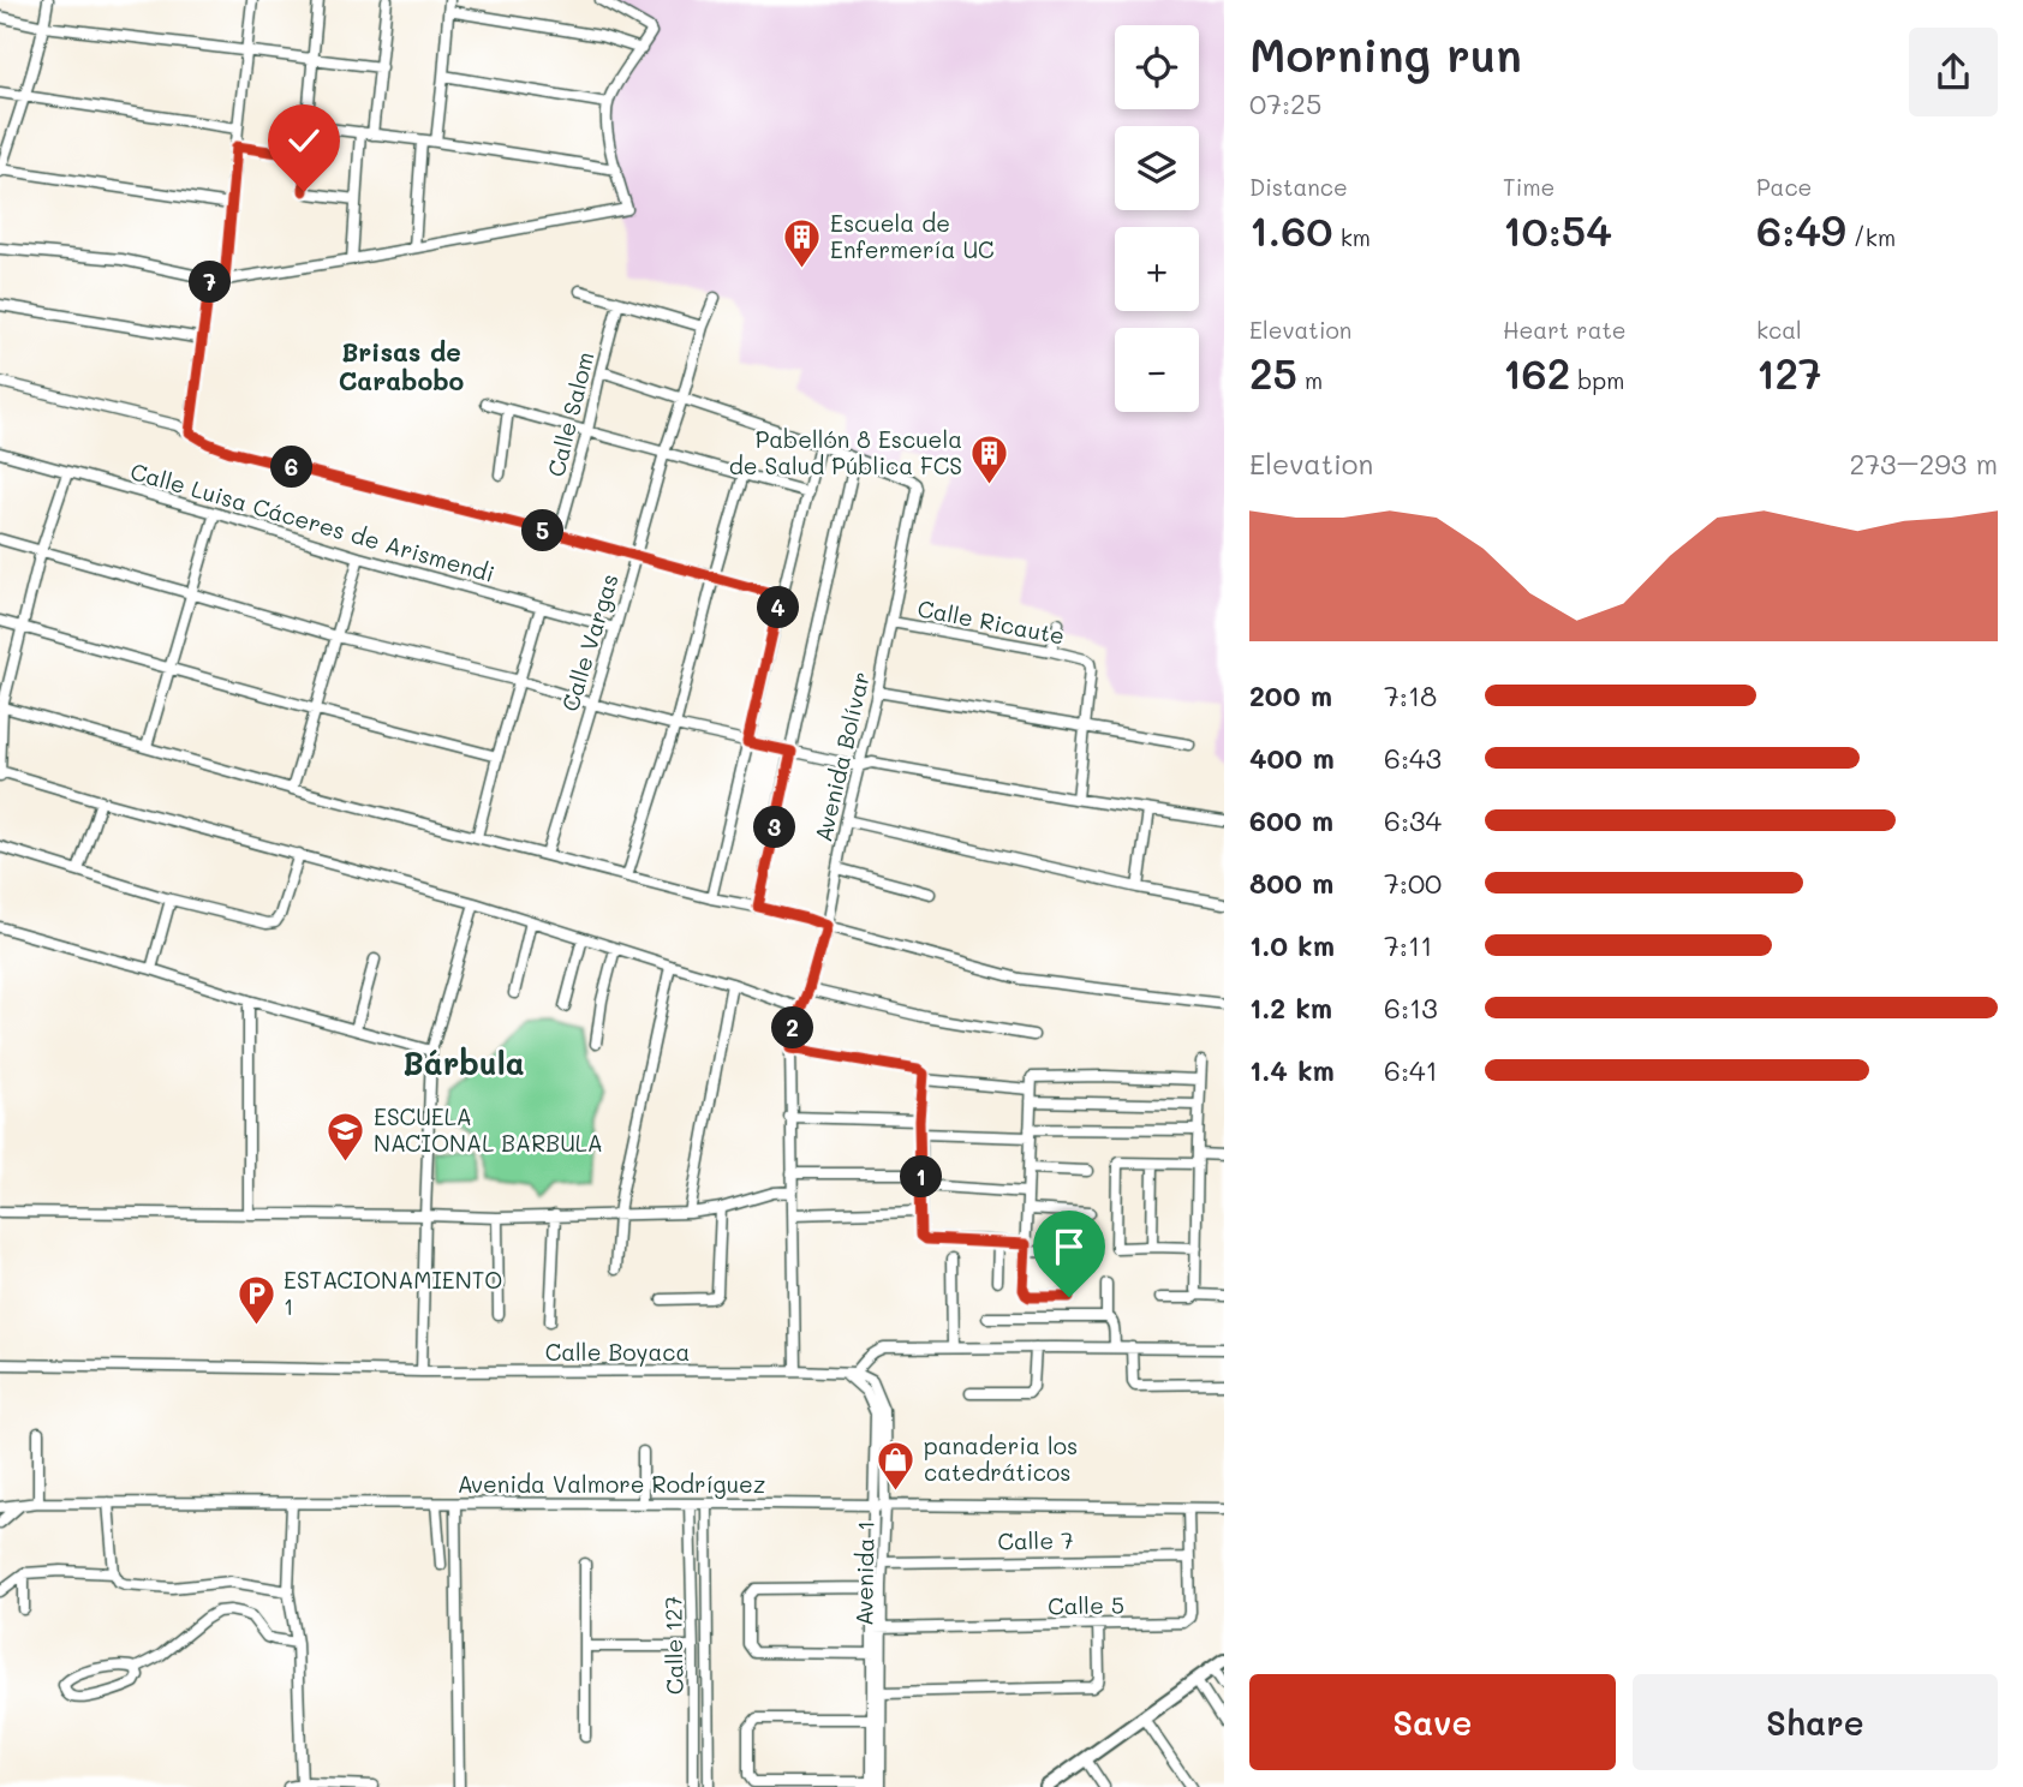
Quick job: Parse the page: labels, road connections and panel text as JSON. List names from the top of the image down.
{
  "streets": {
    "street": [
      "Calle Salom",
      "Calle Luisa Cáceres de Arismendi",
      "Calle Ricaute",
      "Calle Vargas",
      "Avenida Bolívar",
      "Calle Boyaca",
      "Avenida Valmore Rodríguez",
      "Calle 7",
      "Avenida 1",
      "Calle 5",
      "Calle 127"
    ]
  },
  "crossings": [
    ["Calle Salom", "Avenida Bolívar"],
    ["Calle Luisa Cáceres de Arismendi", "Calle Vargas"],
    ["Calle Ricaute", "Avenida Bolívar"],
    ["Calle Vargas", "Avenida Bolívar"],
    ["Avenida Bolívar", "Calle Boyaca"],
    ["Calle Boyaca", "Avenida 1"],
    ["Avenida Valmore Rodríguez", "Avenida 1"],
    ["Avenida Valmore Rodríguez", "Calle 5"],
    ["Avenida Valmore Rodríguez", "Calle 127"],
    ["Calle 7", "Avenida 1"],
    ["Calle 7", "Calle 5"],
    ["Avenida 1", "Calle 5"]
  ],
  "districts": ["Brisas de Carabobo", "Bárbula"],
  "places": {
    "building": ["Escuela de Enfermería UC", "Pabellón 8 Escuela de Salud Pública FCS"],
    "school or university": ["ESCUELA NACIONAL BARBULA"],
    "parking": ["ESTACIONAMIENTO 1"],
    "shop": ["panaderia los catedráticos"]
  },
  "page": {
    "heading": ["Morning run", "07:25"],
    "map_buttons": ["+", "−"],
    "stats": [
      ["Distance", "1.60 km"],
      ["Time", "10:54"],
      ["Pace", "6:49 /km"],
      ["Elevation", "25 m"],
      ["Heart rate", "162 bpm"],
      ["kcal", "127"]
    ],
    "pins": [
      "7",
      "6",
      "5",
      "4",
      "3",
      "2",
      "1"
    ],
    "chart": ["Elevation", "273–293 m"],
    "list": [
      {
        "name": "200 m",
        "note": "7:18"
      },
      {
        "name": "400 m",
        "note": "6:43"
      },
      {
        "name": "600 m",
        "note": "6:34"
      },
      {
        "name": "800 m",
        "note": "7:00"
      },
      {
        "name": "1.0 km",
        "note": "7:11"
      },
      {
        "name": "1.2 km",
        "note": "6:13"
      },
      {
        "name": "1.4 km",
        "note": "6:41"
      }
    ],
    "buttons": ["Save", "Share"]
  }
}
